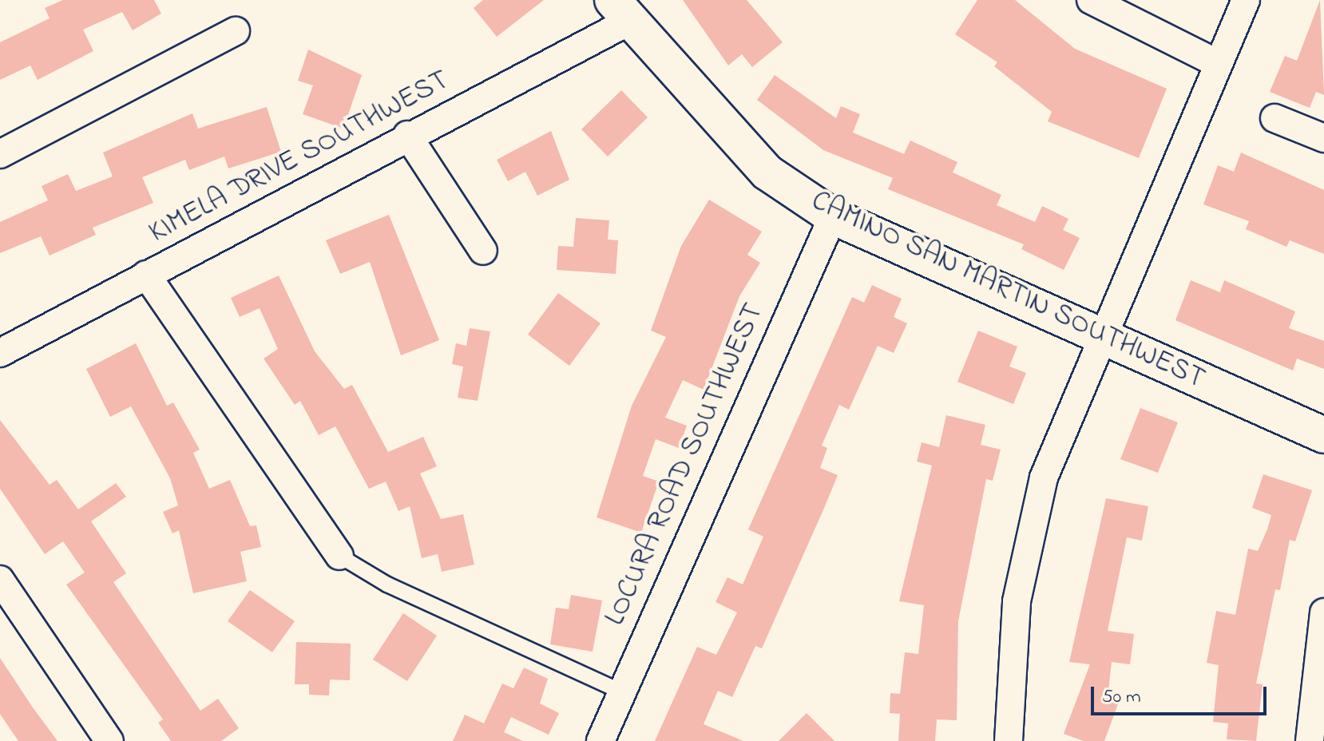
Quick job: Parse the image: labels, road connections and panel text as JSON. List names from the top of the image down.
{
  "streets": {
    "street": ["KIMELA DRIVE SOUTHWEST", "CAMINO SAN MARTIN SOUTHWEST", "LOCURA ROAD SOUTHWEST"]
  },
  "crossings": [
    ["KIMELA DRIVE SOUTHWEST", "CAMINO SAN MARTIN SOUTHWEST"],
    ["CAMINO SAN MARTIN SOUTHWEST", "LOCURA ROAD SOUTHWEST"]
  ],
  "scale_bar": "50 m"
}
